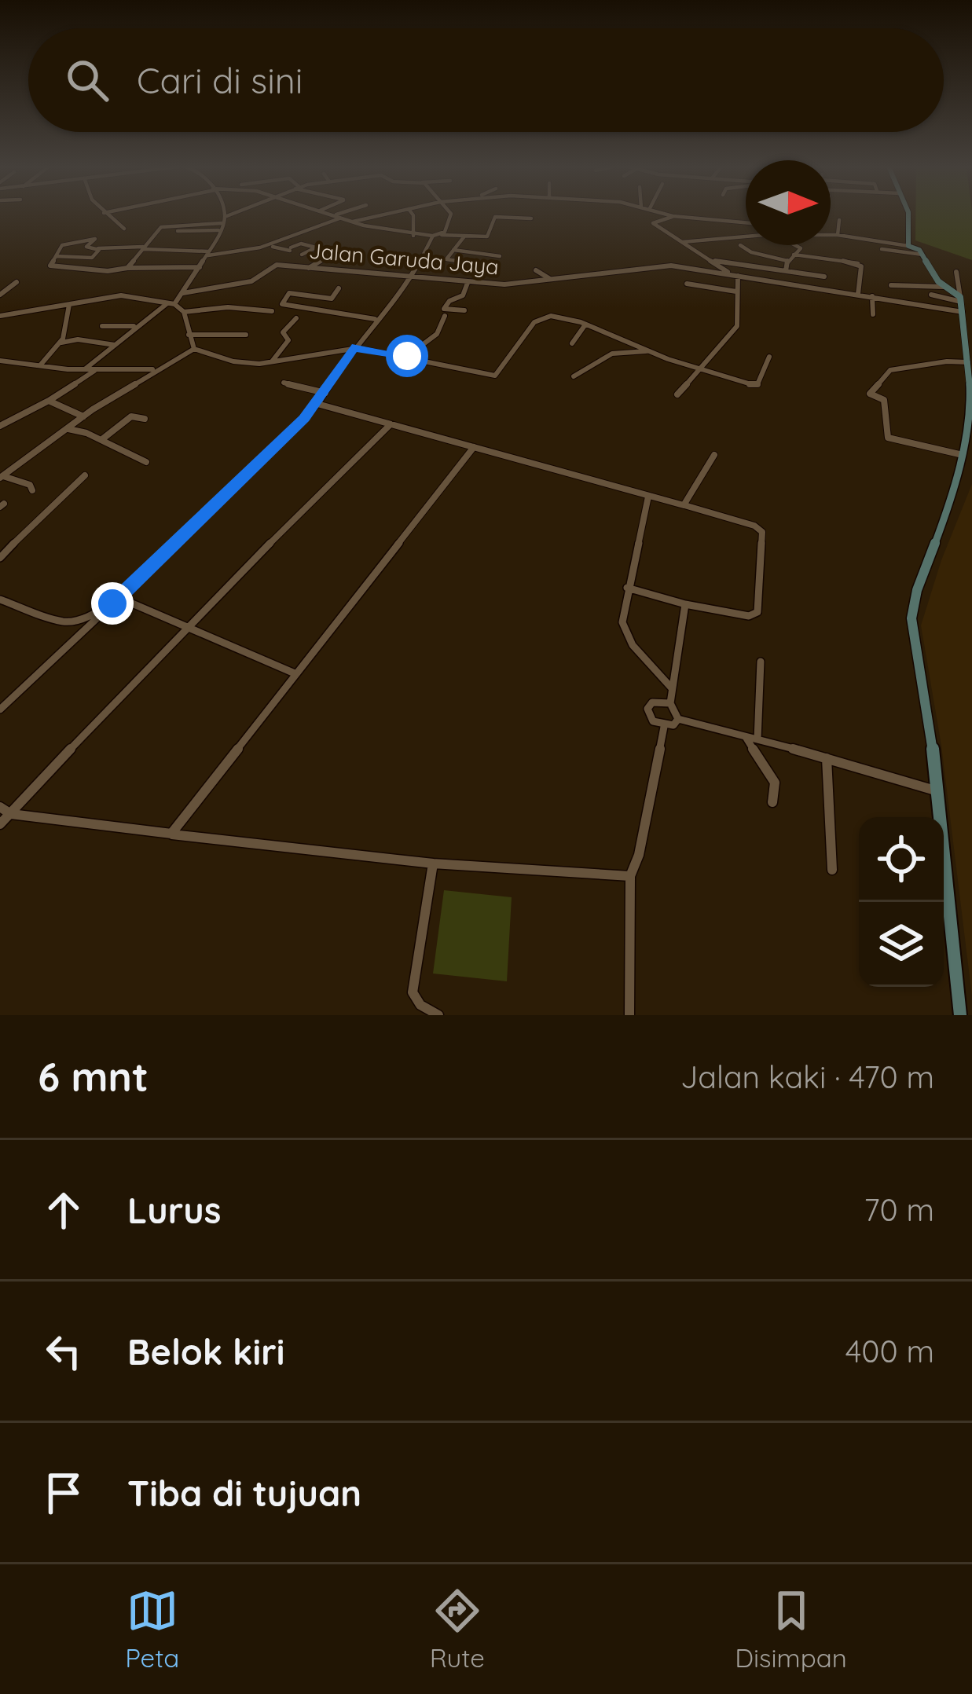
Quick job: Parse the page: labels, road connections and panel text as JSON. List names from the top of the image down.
{
  "streets": {
    "street": ["Jalan Garuda Jaya"]
  },
  "north": "right",
  "page": {
    "search": "Cari di sini",
    "heading": ["6 mnt", "Jalan kaki · 470 m"],
    "list": [
      ["Lurus", "70 m"],
      ["Belok kiri", "400 m"],
      "Tiba di tujuan"
    ],
    "nav": ["Peta", "Rute", "Disimpan"]
  }
}
